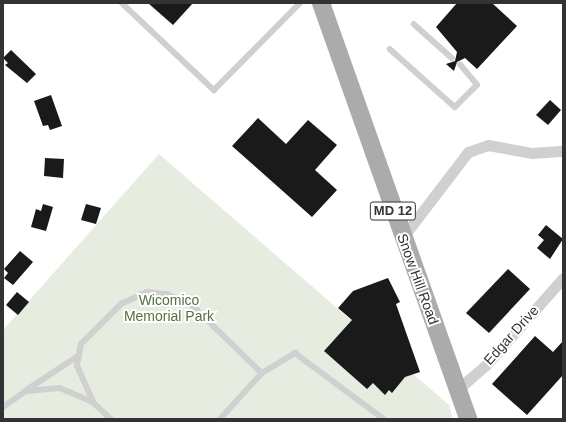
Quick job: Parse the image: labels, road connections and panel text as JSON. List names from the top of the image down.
{
  "streets": {
    "main road": ["MD 12", "Snow Hill Road"],
    "street": ["Edgar Drive"]
  },
  "crossings": [
    ["Snow Hill Road", "Edgar Drive"]
  ],
  "parks": ["Wicomico Memorial Park"]
}
